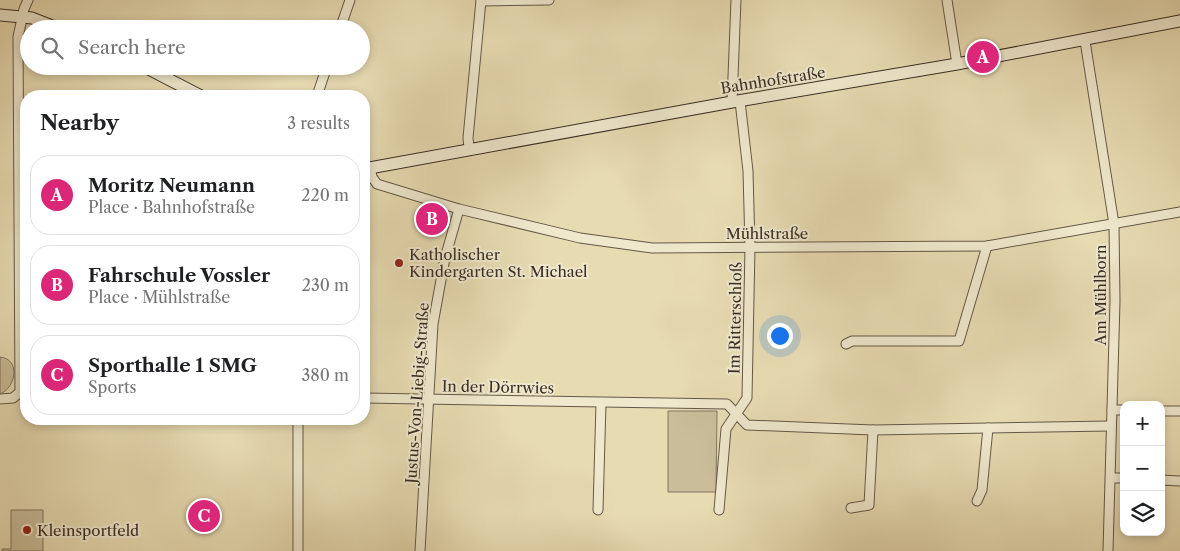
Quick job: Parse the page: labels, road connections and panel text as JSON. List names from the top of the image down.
{
  "streets": {
    "street": [
      "Bahnhofstraße",
      "Mühlstraße",
      "Am Mühlborn",
      "Im Ritterschloß",
      "In der Dörrwies",
      "Justus-Von-Liebig-Straße"
    ]
  },
  "crossings": [
    ["Bahnhofstraße", "Am Mühlborn"],
    ["Bahnhofstraße", "Im Ritterschloß"],
    ["Mühlstraße", "Am Mühlborn"],
    ["Mühlstraße", "Im Ritterschloß"],
    ["Mühlstraße", "Justus-Von-Liebig-Straße"],
    ["Am Mühlborn", "In der Dörrwies"],
    ["Im Ritterschloß", "In der Dörrwies"],
    ["In der Dörrwies", "Justus-Von-Liebig-Straße"]
  ],
  "places": ["Katholischer Kindergarten St. Michael", "Kleinsportfeld"],
  "page": {
    "search": "Search here",
    "pins": ["A", "B", "C"],
    "heading": ["Nearby", "3 results"],
    "list": [
      {
        "mark": "A",
        "name": "Moritz Neumann",
        "note": "Place · Bahnhofstraße",
        "value": "220 m"
      },
      {
        "mark": "B",
        "name": "Fahrschule Vossler",
        "note": "Place · Mühlstraße",
        "value": "230 m"
      },
      {
        "mark": "C",
        "name": "Sporthalle 1 SMG",
        "note": "Sports",
        "value": "380 m"
      }
    ],
    "map_buttons": ["+", "−"]
  }
}
